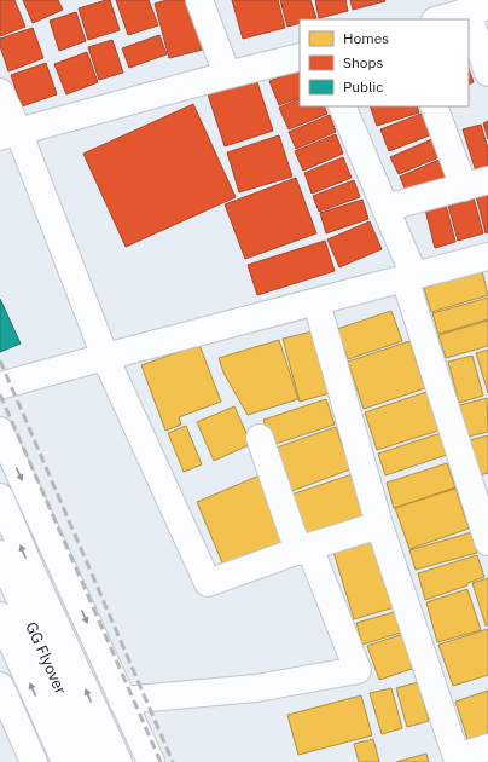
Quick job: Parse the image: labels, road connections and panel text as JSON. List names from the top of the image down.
{
  "streets": {
    "street": ["GG Flyover"]
  },
  "legend": ["Homes", "Shops", "Public"]
}
